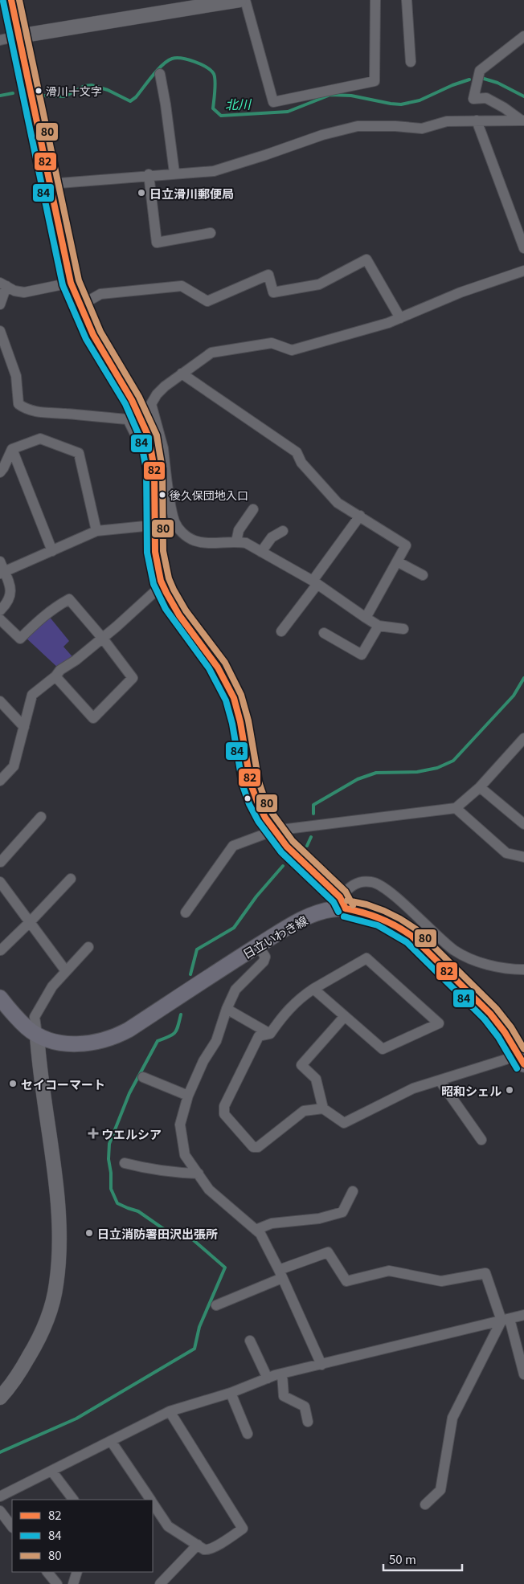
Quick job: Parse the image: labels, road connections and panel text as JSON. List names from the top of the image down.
{
  "streets": {
    "main road": ["日立いわき線"]
  },
  "water": ["北川"],
  "places": {
    "other": [
      "滑川十文字",
      "日立滑川郵便局",
      "後久保団地入口",
      "セイコーマート",
      "昭和シェル",
      "日立消防署田沢出張所"
    ],
    "health": ["ウエルシア"]
  },
  "lines": ["transit line 82", "transit line 80", "transit line 84"],
  "legend": ["82", "84", "80"],
  "scale_bar": "50 m"
}
